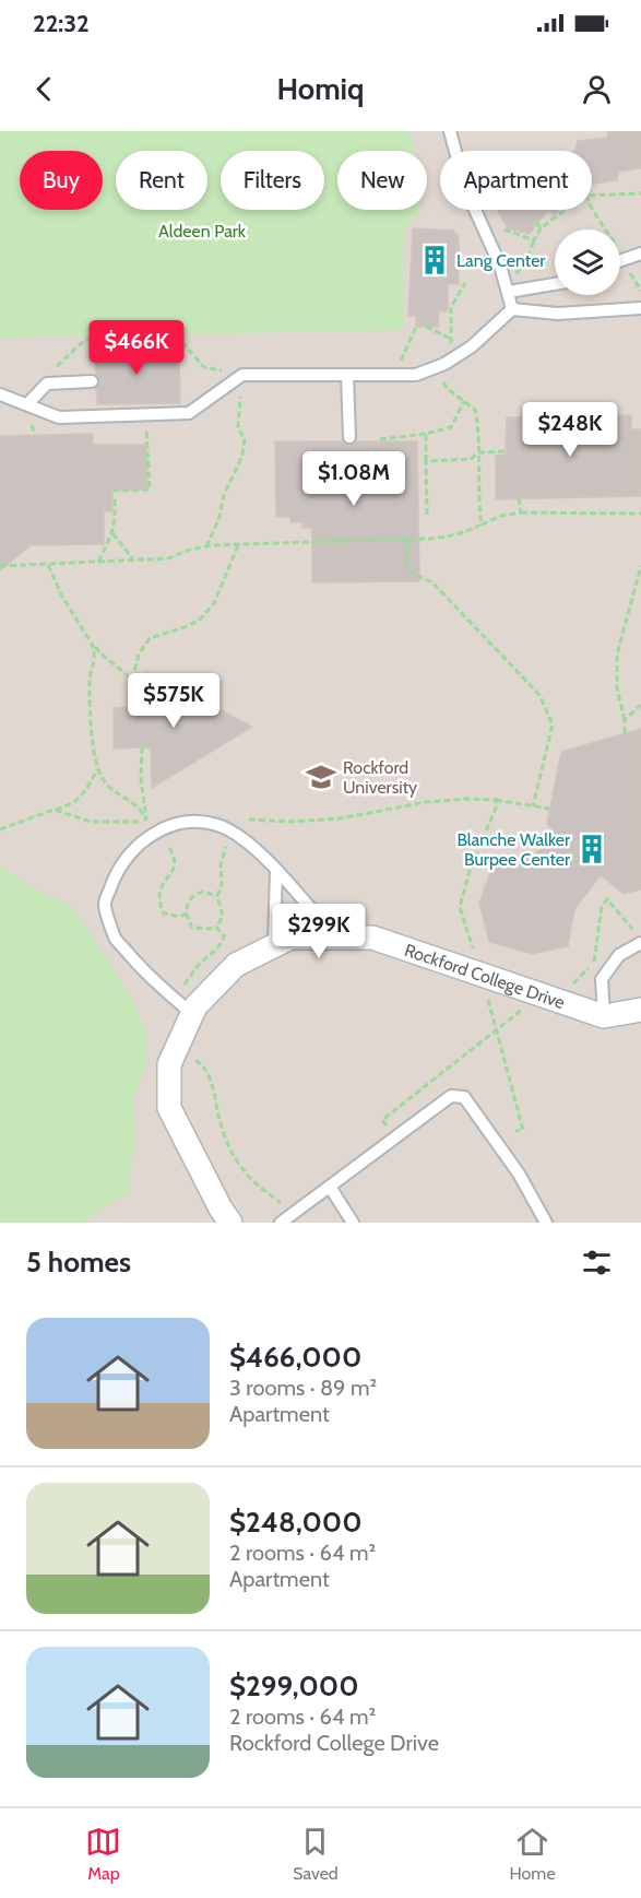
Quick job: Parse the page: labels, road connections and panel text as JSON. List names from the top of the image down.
{
  "streets": {
    "street": ["Rockford College Drive"]
  },
  "parks": ["Aldeen Park"],
  "places": {
    "building": ["Lang Center", "Blanche Walker Burpee Center"],
    "school or university": ["Rockford University"]
  },
  "page": {
    "status": "22:32",
    "header": "Homiq",
    "chip": [
      "Buy",
      "Rent",
      "Filters",
      "New",
      "Apartment"
    ],
    "price": [
      "$466K",
      "$248K",
      "$1.08M",
      "$575K",
      "$299K"
    ],
    "heading": "5 homes",
    "list": [
      {
        "name": "$466,000",
        "note": "3 rooms · 89 m² · Apartment"
      },
      {
        "name": "$248,000",
        "note": "2 rooms · 64 m² · Apartment"
      },
      {
        "name": "$299,000",
        "note": "2 rooms · 64 m² · Rockford College Drive"
      }
    ],
    "tabs": ["Map", "Saved", "Home"]
  }
}
